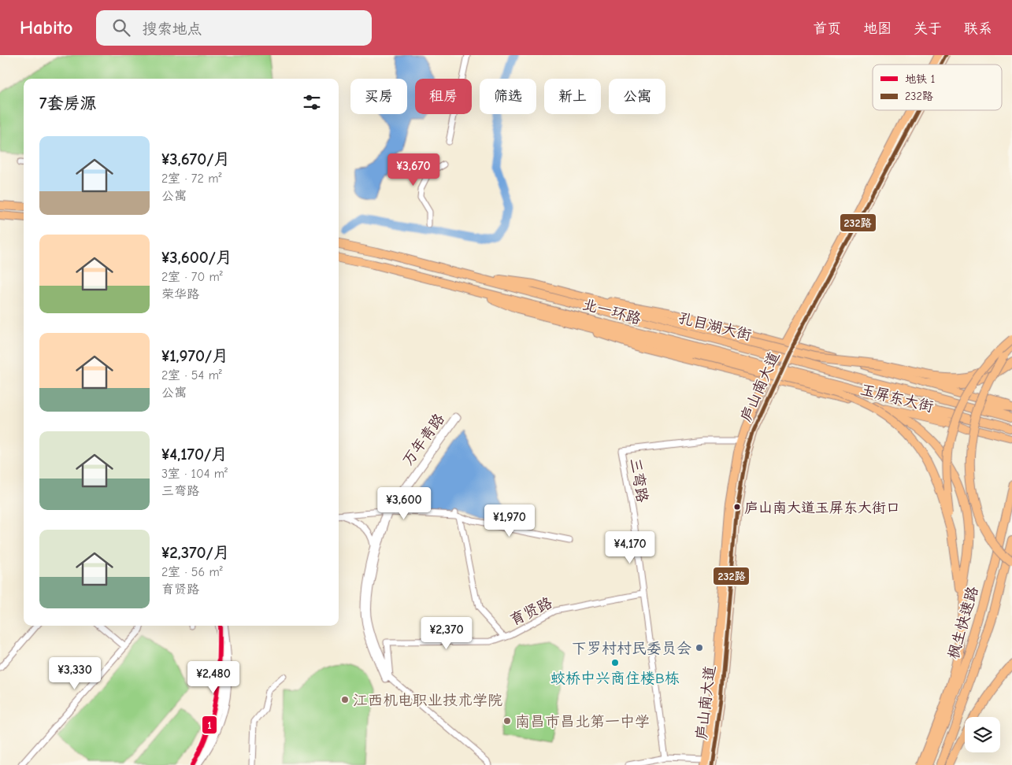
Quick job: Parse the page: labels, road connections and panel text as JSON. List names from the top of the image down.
{
  "streets": {
    "highway": [
      "北一环路",
      "孔目湖大街",
      "庐山南大道",
      "枫生快速路"
    ],
    "main road": ["玉屏东大街"],
    "street": ["万年青路", "三弯路", "育贤路"]
  },
  "crossings": [
    ["庐山南大道", "玉屏东大街"],
    ["庐山南大道", "三弯路"],
    ["万年青路", "育贤路"],
    ["三弯路", "育贤路"]
  ],
  "places": [
    "庐山南大道玉屏东大街口",
    "下罗村村民委员会",
    "蛟桥中兴商住楼B栋",
    "江西机电职业技术学院",
    "南昌市昌北第一中学"
  ],
  "lines": ["transit line 232路", "metro line 1"],
  "legend": ["地铁 1", "232路"],
  "page": {
    "header": "Habito",
    "search": "搜索地点",
    "nav": [
      "首页",
      "地图",
      "关于",
      "联系"
    ],
    "chip": [
      "买房",
      "租房",
      "筛选",
      "新上",
      "公寓"
    ],
    "heading": "7套房源",
    "list": [
      {
        "name": "¥3,670/月",
        "note": "2室 · 72 m² · 公寓"
      },
      {
        "name": "¥3,600/月",
        "note": "2室 · 70 m² · 荣华路"
      },
      {
        "name": "¥1,970/月",
        "note": "2室 · 54 m² · 公寓"
      },
      {
        "name": "¥4,170/月",
        "note": "3室 · 104 m² · 三弯路"
      },
      {
        "name": "¥2,370/月",
        "note": "2室 · 56 m² · 育贤路"
      }
    ],
    "price": [
      "¥3,670",
      "¥3,600",
      "¥1,970",
      "¥4,170",
      "¥2,370",
      "¥3,330",
      "¥2,480"
    ]
  }
}
